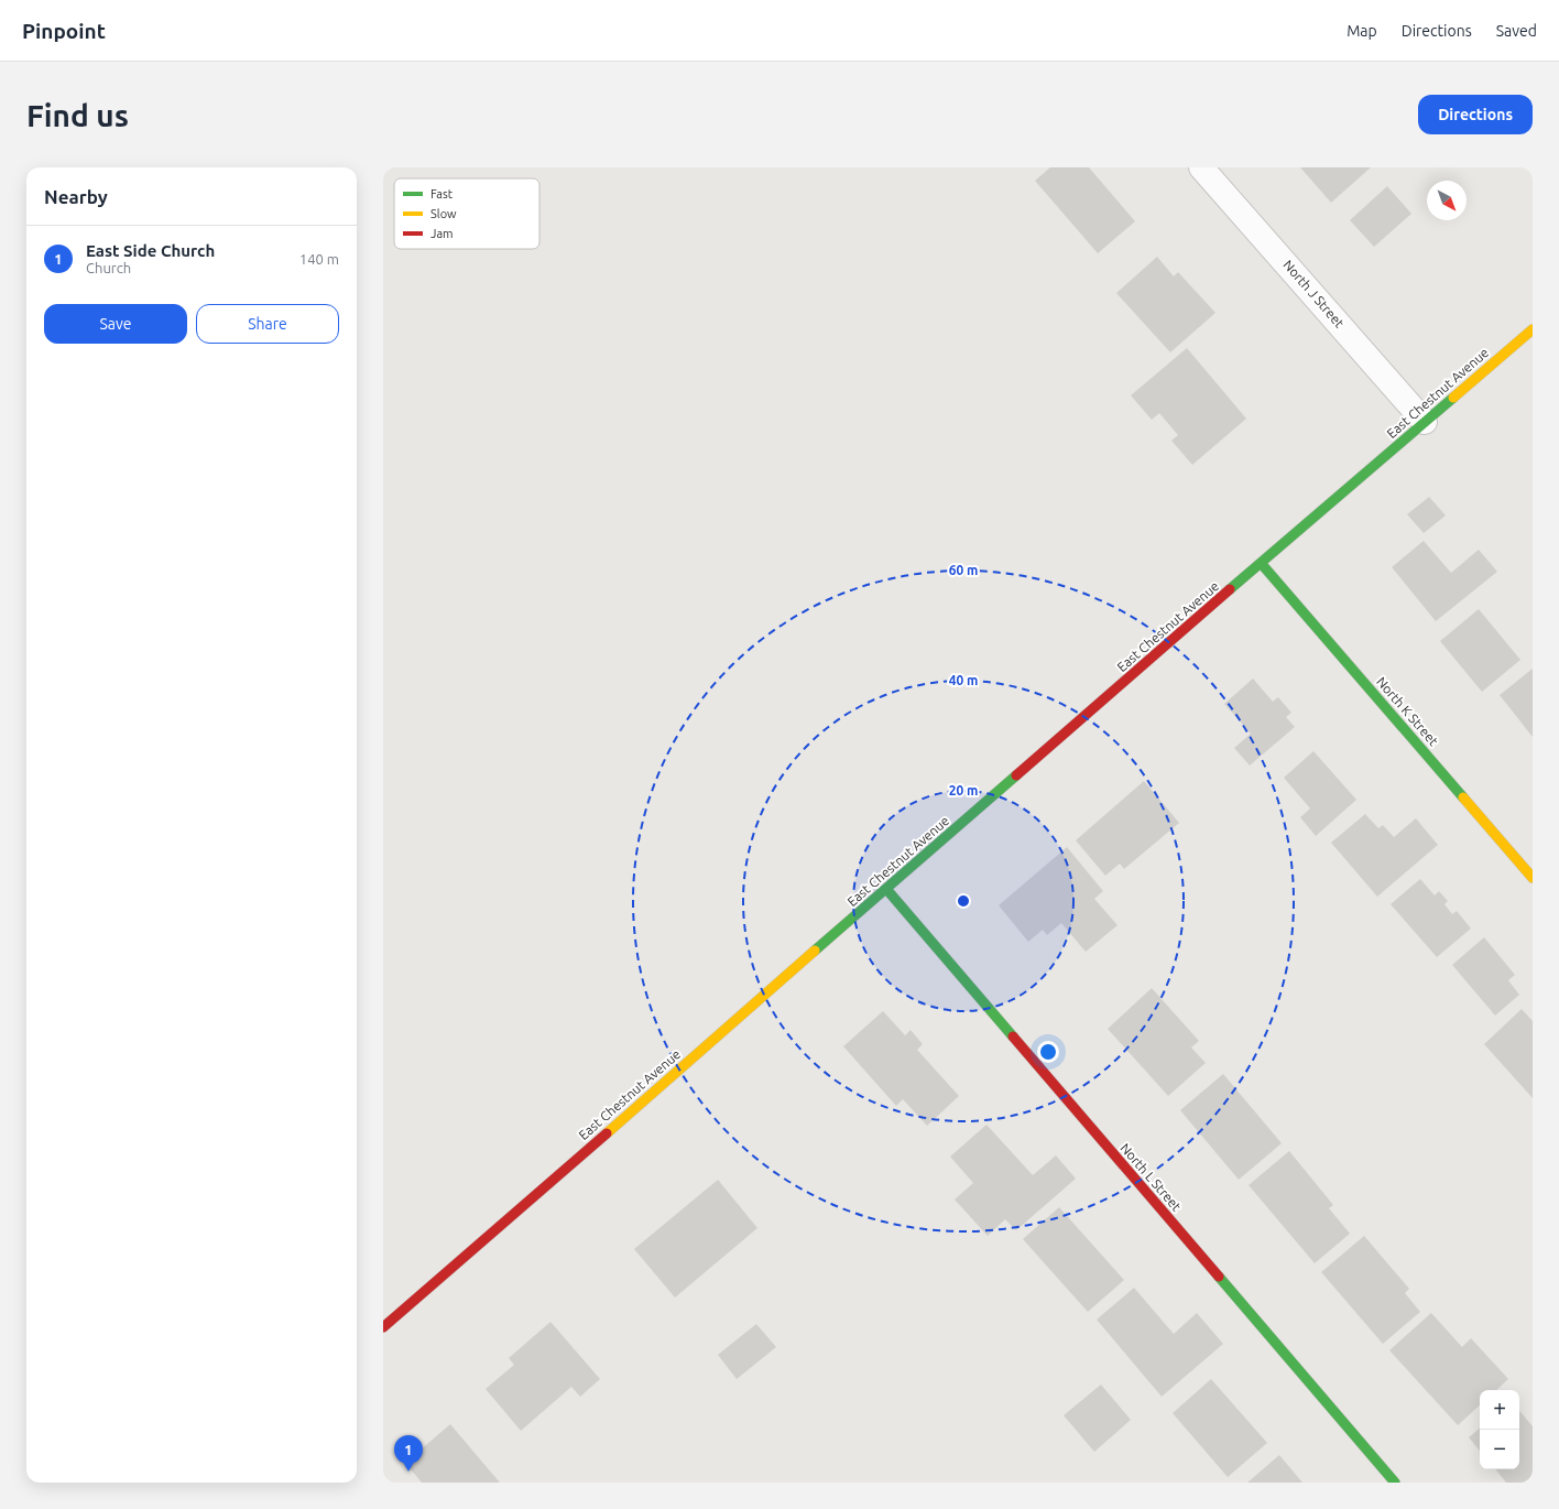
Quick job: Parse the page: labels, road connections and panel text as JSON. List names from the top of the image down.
{
  "streets": {
    "street": [
      "North J Street",
      "East Chestnut Avenue",
      "North K Street",
      "North L Street"
    ]
  },
  "crossings": [
    ["North J Street", "East Chestnut Avenue"],
    ["East Chestnut Avenue", "North K Street"],
    ["East Chestnut Avenue", "North L Street"]
  ],
  "legend": ["Fast", "Slow", "Jam"],
  "north": "bottom right",
  "page": {
    "header": "Pinpoint",
    "nav": ["Map", "Directions", "Saved"],
    "buttons": [
      "Directions",
      ["Save", "Share"]
    ],
    "title": "Find us",
    "heading": "Nearby",
    "list": [
      {
        "mark": "1",
        "name": "East Side Church",
        "note": "Church",
        "value": "140 m"
      }
    ],
    "map_buttons": ["+", "−"],
    "pins": "1"
  },
  "rings": ["60 m", "40 m", "20 m"]
}
